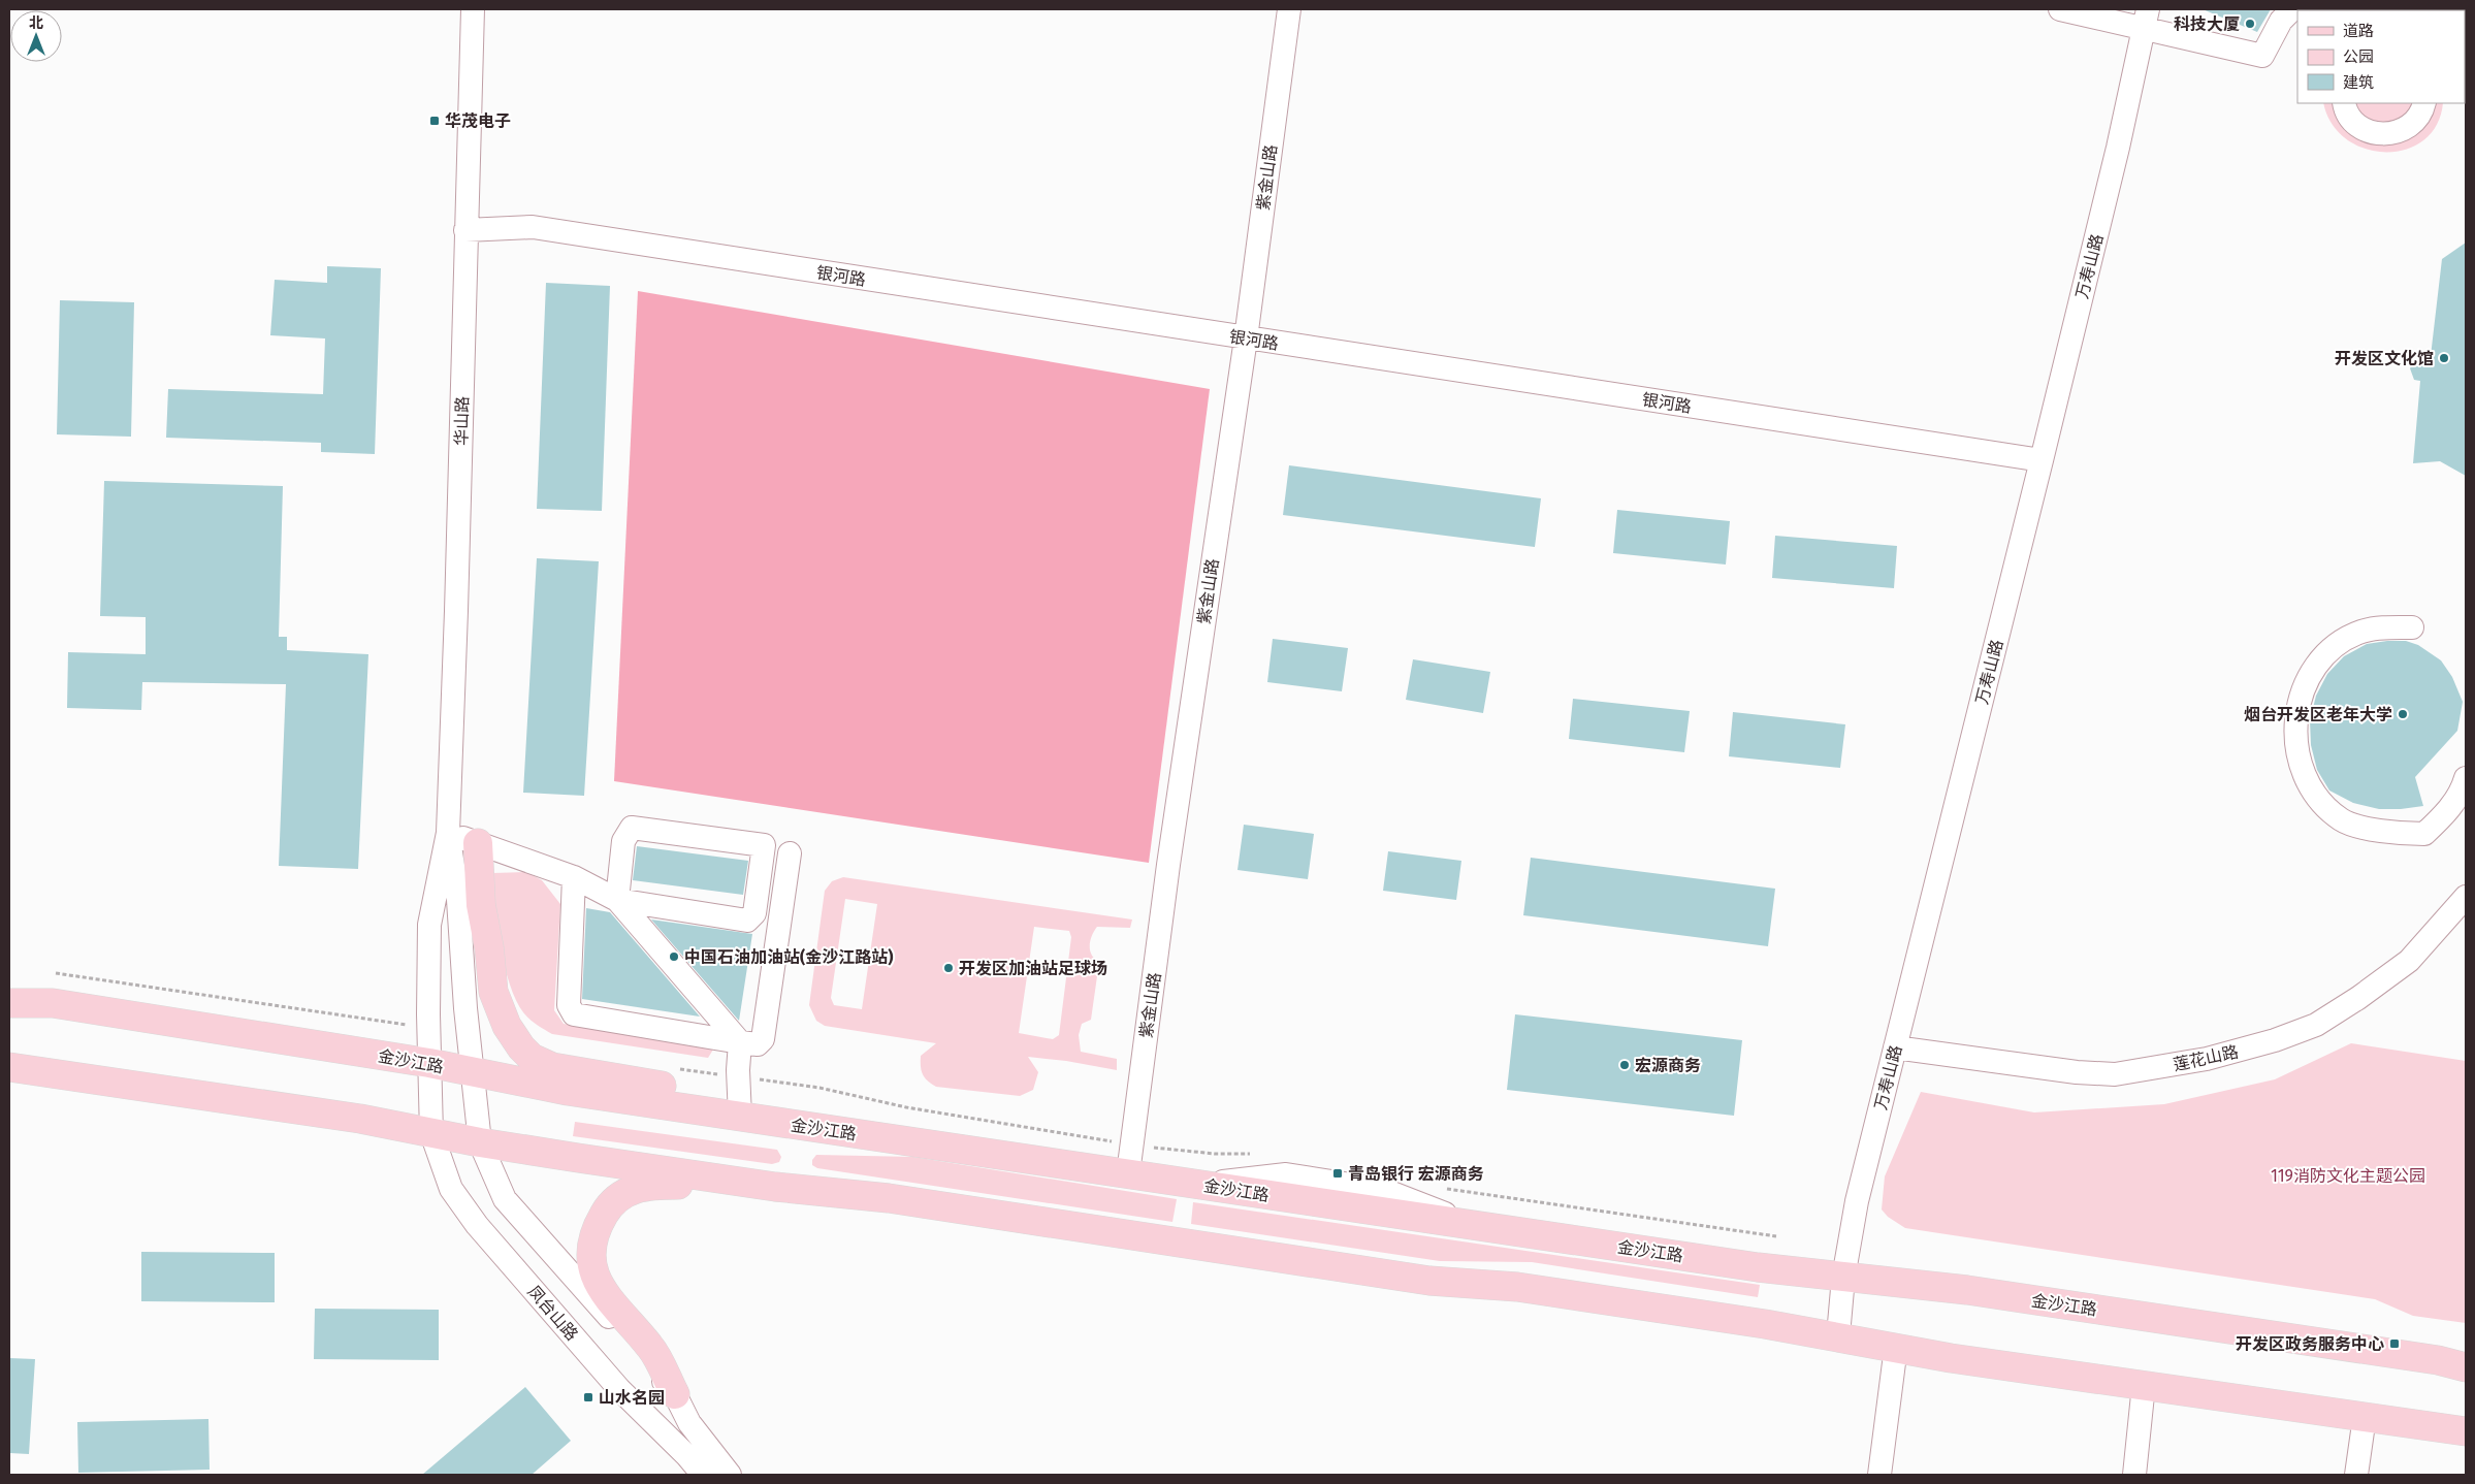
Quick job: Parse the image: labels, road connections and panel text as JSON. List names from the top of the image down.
{
  "streets": {
    "main road": ["金沙江路"],
    "street": [
      "紫金山路",
      "万寿山路",
      "银河路",
      "华山路",
      "莲花山路",
      "凤台山路"
    ]
  },
  "crossings": [
    ["紫金山路", "银河路"],
    ["紫金山路", "金沙江路"],
    ["万寿山路", "银河路"],
    ["万寿山路", "莲花山路"],
    ["万寿山路", "金沙江路"],
    ["银河路", "华山路"],
    ["华山路", "凤台山路"],
    ["金沙江路", "凤台山路"]
  ],
  "parks": ["119消防文化主题公园"],
  "places": {
    "other": [
      "科技大厦",
      "开发区文化馆",
      "烟台开发区老年大学",
      "中国石油加油站(金沙江路站)",
      "开发区加油站足球场",
      "宏源商务"
    ],
    "transit": [
      "华茂电子",
      "青岛银行 宏源商务",
      "开发区政务服务中心",
      "山水名园"
    ]
  },
  "legend": ["道路", "公园", "建筑"],
  "north": "top"
}
